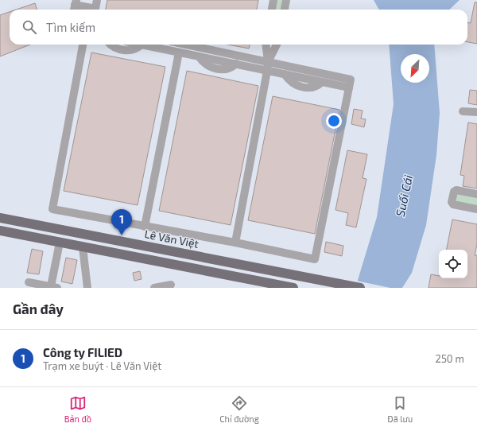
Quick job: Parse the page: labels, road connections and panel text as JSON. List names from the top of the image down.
{
  "streets": {
    "main road": ["Lê Văn Việt"]
  },
  "water": ["Suối Cái"],
  "north": "bottom left",
  "page": {
    "search": "Tìm kiếm",
    "pins": "1",
    "heading": "Gần đây",
    "list": [
      {
        "mark": "1",
        "name": "Công ty FILIED",
        "note": "Trạm xe buýt · Lê Văn Việt",
        "value": "250 m"
      }
    ],
    "nav": ["Bản đồ", "Chỉ đường", "Đã lưu"]
  }
}
